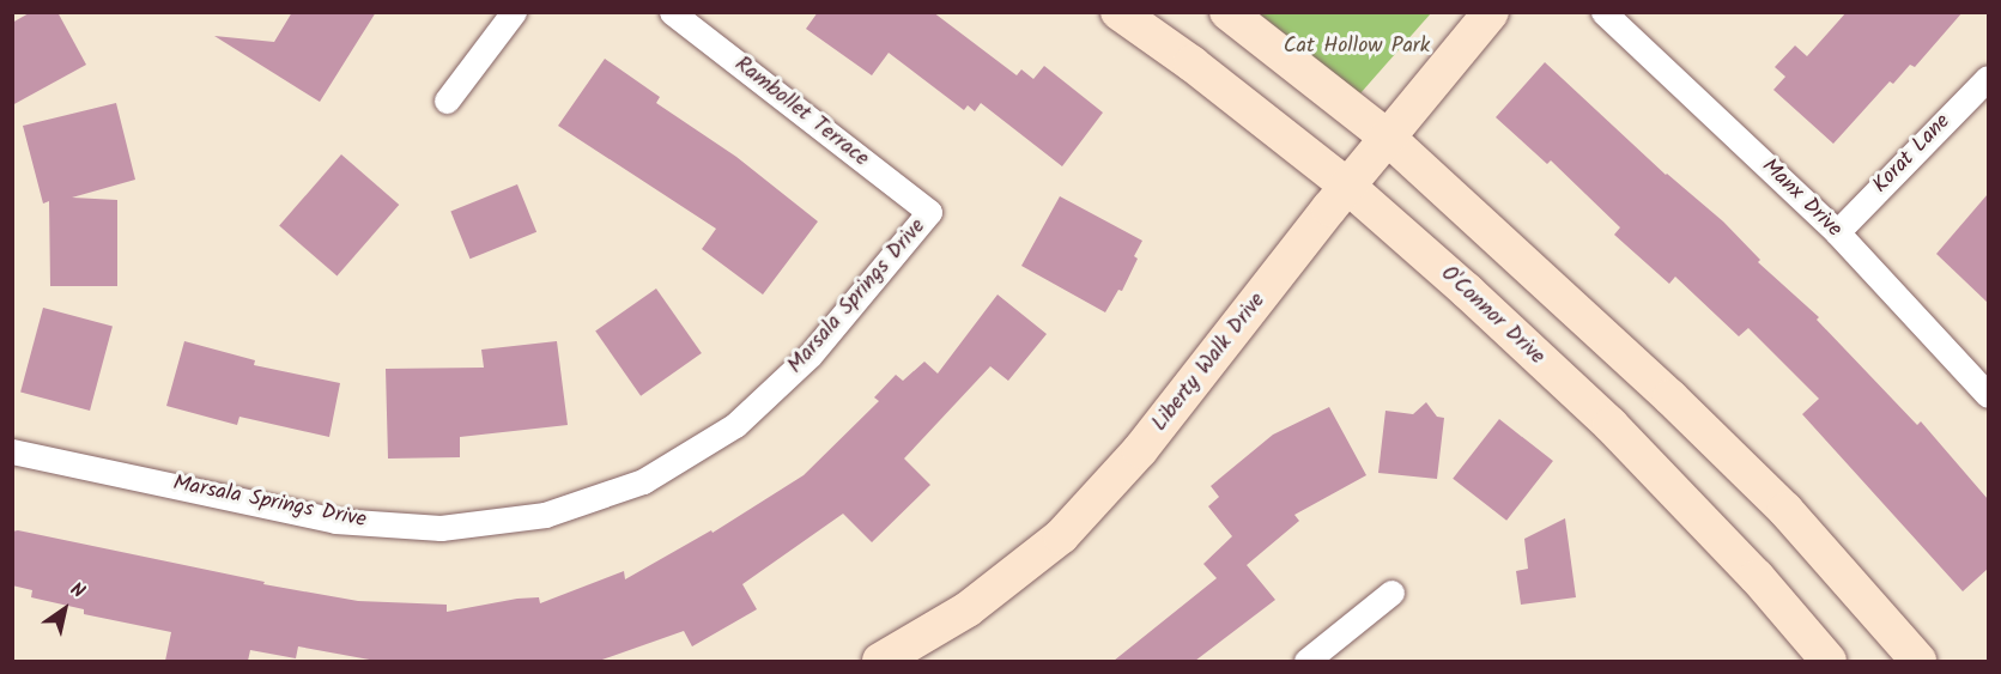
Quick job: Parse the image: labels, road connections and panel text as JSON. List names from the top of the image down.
{
  "streets": {
    "main road": ["O'Connor Drive", "Liberty Walk Drive"],
    "street": [
      "Rambollet Terrace",
      "Korat Lane",
      "Manx Drive",
      "Marsala Springs Drive"
    ]
  },
  "crossings": [
    ["Rambollet Terrace", "Marsala Springs Drive"],
    ["Korat Lane", "Manx Drive"],
    ["O'Connor Drive", "Liberty Walk Drive"]
  ],
  "parks": ["Cat Hollow Park"],
  "north": "top right"
}
